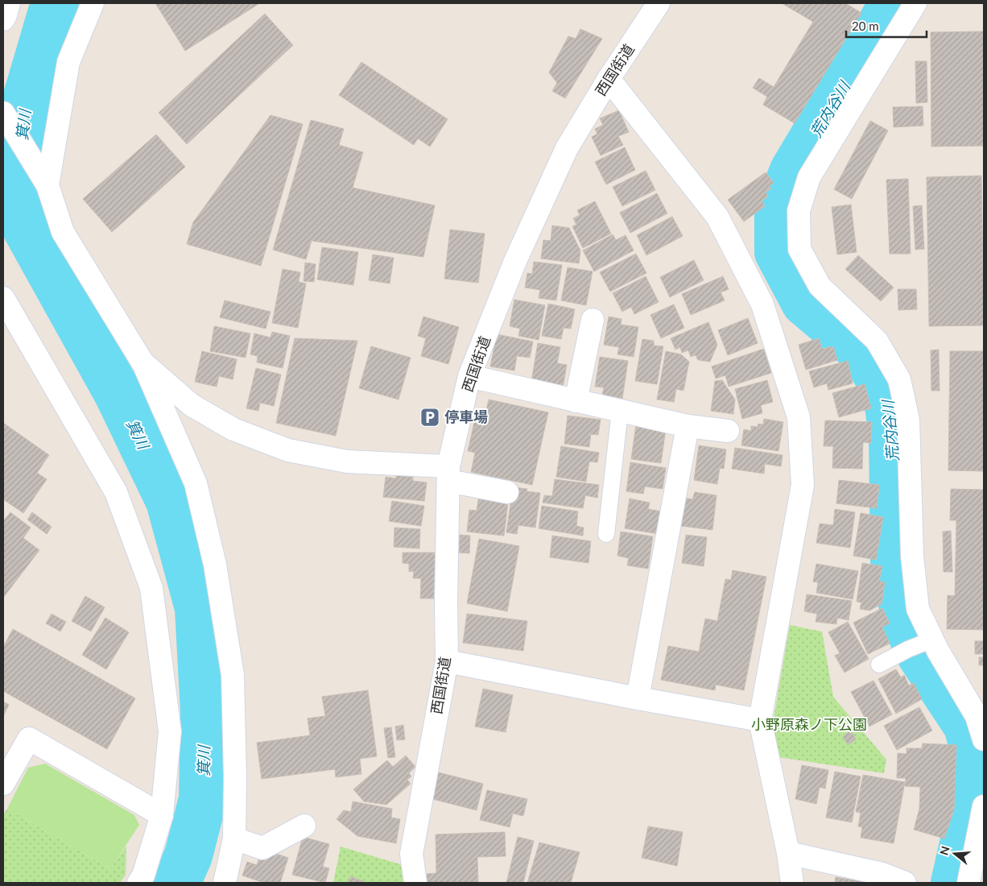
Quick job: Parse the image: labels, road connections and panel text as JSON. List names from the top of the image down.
{
  "streets": {
    "street": ["西国街道"]
  },
  "water": ["荒内谷川", "箕川"],
  "parks": ["小野原森ノ下公園"],
  "places": {
    "parking": ["停車場"]
  },
  "scale_bar": "20 m",
  "north": "left"
}
